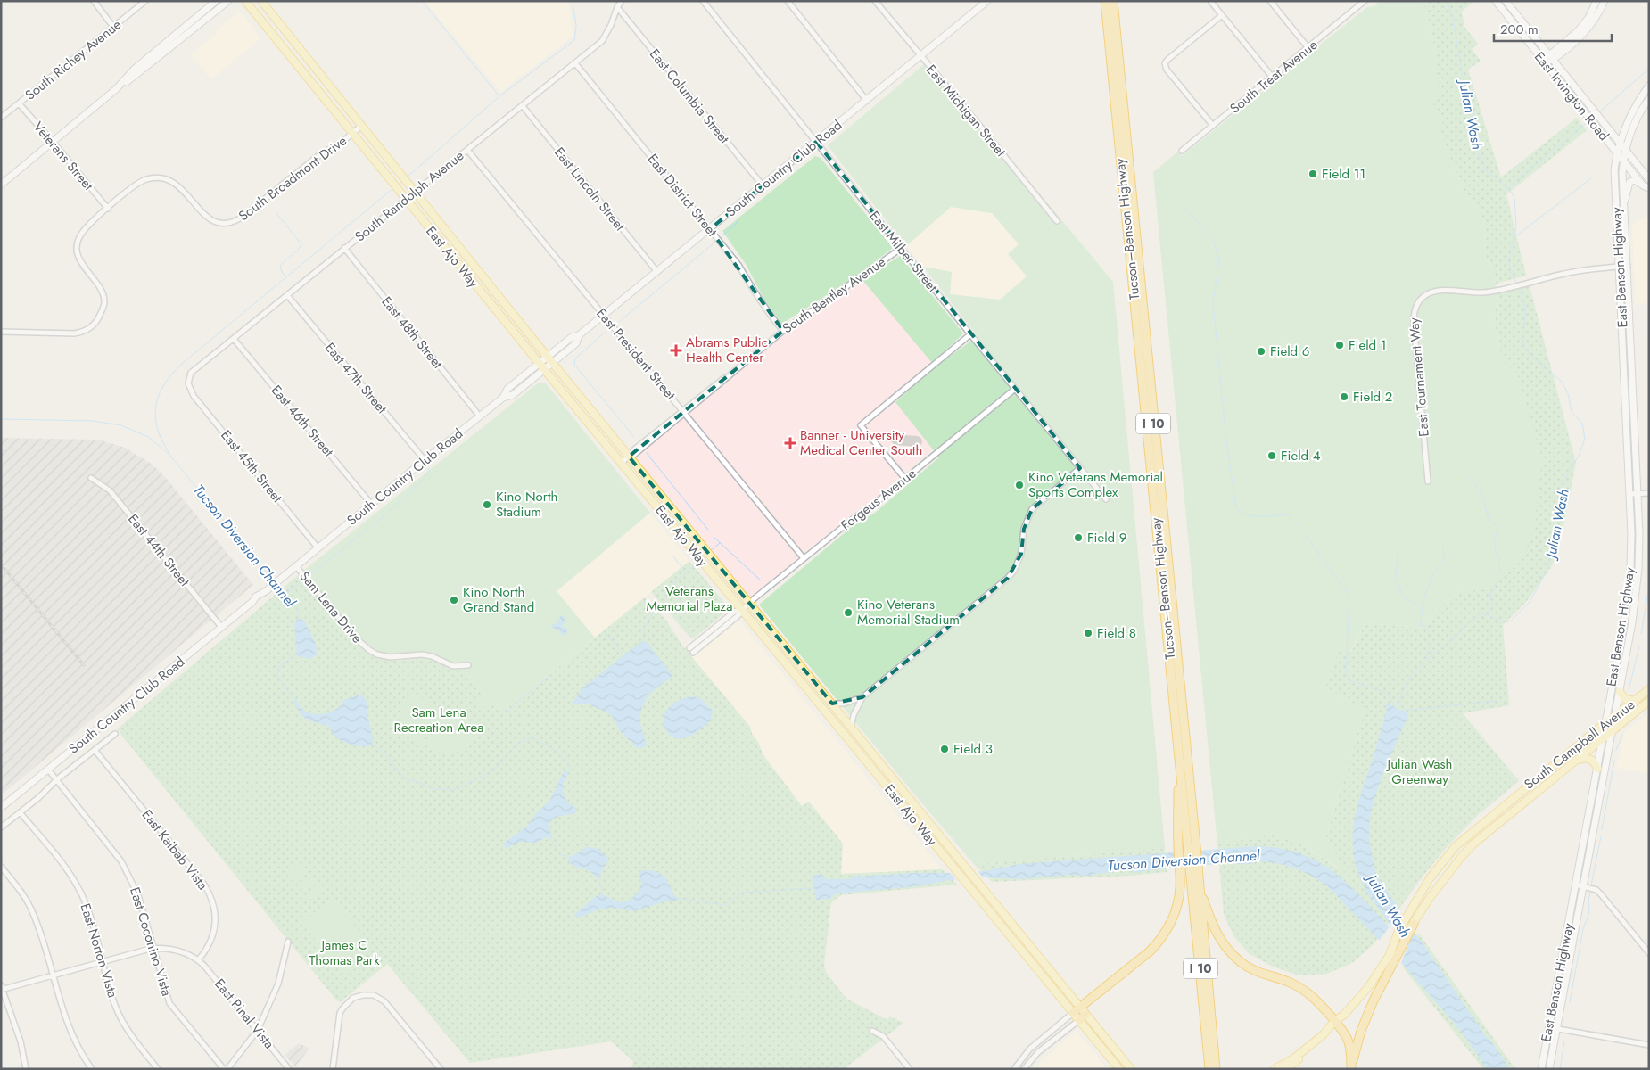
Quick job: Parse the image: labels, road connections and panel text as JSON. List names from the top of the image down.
{
  "streets": {
    "highway": ["Tucson–Benson Highway", "I 10"],
    "main road": [
      "East Irvington Road",
      "South Country Club Road",
      "East Ajo Way",
      "East Benson Highway",
      "South Campbell Avenue"
    ],
    "street": [
      "South Richey Avenue",
      "South Treat Avenue",
      "East Columbia Street",
      "East Michigan Street",
      "Veterans Street",
      "South Broadmont Drive",
      "East Lincoln Street",
      "East District Street",
      "South Randolph Avenue",
      "East Milber Street",
      "South Bentley Avenue",
      "East 48th Street",
      "East President Street",
      "East Tournament Way",
      "East 47th Street",
      "East 46th Street",
      "East 45th Street",
      "Forgeus Avenue",
      "East 44th Street",
      "Sam Lena Drive",
      "East Kaibab Vista",
      "East Coconino Vista",
      "East Norton Vista",
      "East Pinal Vista"
    ]
  },
  "crossings": [
    ["South Richey Avenue", "Veterans Street"],
    ["East Columbia Street", "South Country Club Road"],
    ["East Columbia Street", "South Randolph Avenue"],
    ["East Irvington Road", "East Benson Highway"],
    ["East Michigan Street", "South Country Club Road"],
    ["Veterans Street", "South Broadmont Drive"],
    ["South Country Club Road", "East Lincoln Street"],
    ["South Country Club Road", "East District Street"],
    ["South Country Club Road", "East Milber Street"],
    ["South Country Club Road", "East Ajo Way"],
    ["South Country Club Road", "East 48th Street"],
    ["South Country Club Road", "East President Street"],
    ["South Country Club Road", "East 47th Street"],
    ["South Country Club Road", "East 46th Street"],
    ["South Country Club Road", "East 45th Street"],
    ["South Country Club Road", "East 44th Street"],
    ["South Country Club Road", "Sam Lena Drive"],
    ["South Country Club Road", "East Kaibab Vista"],
    ["South Country Club Road", "East Coconino Vista"],
    ["South Country Club Road", "East Norton Vista"],
    ["South Broadmont Drive", "East Ajo Way"],
    ["East Lincoln Street", "South Randolph Avenue"],
    ["East District Street", "South Randolph Avenue"],
    ["East District Street", "South Bentley Avenue"],
    ["South Randolph Avenue", "East Ajo Way"],
    ["South Randolph Avenue", "East 48th Street"],
    ["South Randolph Avenue", "East President Street"],
    ["South Randolph Avenue", "East 47th Street"],
    ["South Randolph Avenue", "East 46th Street"],
    ["South Randolph Avenue", "East 45th Street"],
    ["East Milber Street", "South Bentley Avenue"],
    ["East Milber Street", "Forgeus Avenue"],
    ["East Ajo Way", "South Bentley Avenue"],
    ["East Ajo Way", "Forgeus Avenue"],
    ["East Benson Highway", "East Tournament Way"],
    ["East Benson Highway", "South Campbell Avenue"],
    ["South Bentley Avenue", "East President Street"],
    ["East President Street", "Forgeus Avenue"],
    ["East Kaibab Vista", "East Pinal Vista"],
    ["East Coconino Vista", "East Pinal Vista"],
    ["East Norton Vista", "East Pinal Vista"]
  ],
  "water": ["Julian Wash", "Tucson Diversion Channel"],
  "parks": [
    "Veterans Memorial Plaza",
    "Sam Lena Recreation Area",
    "Julian Wash Greenway",
    "James C Thomas Park"
  ],
  "places": {
    "other": [
      "Field 11",
      "Field 1",
      "Field 6",
      "Field 2",
      "Field 4",
      "Kino Veterans Memorial Sports Complex",
      "Kino North Stadium",
      "Field 9",
      "Kino North Grand Stand",
      "Kino Veterans Memorial Stadium",
      "Field 8",
      "Field 3"
    ],
    "health": ["Abrams Public Health Center", "Banner - University Medical Center South"]
  },
  "scale_bar": "200 m"
}
